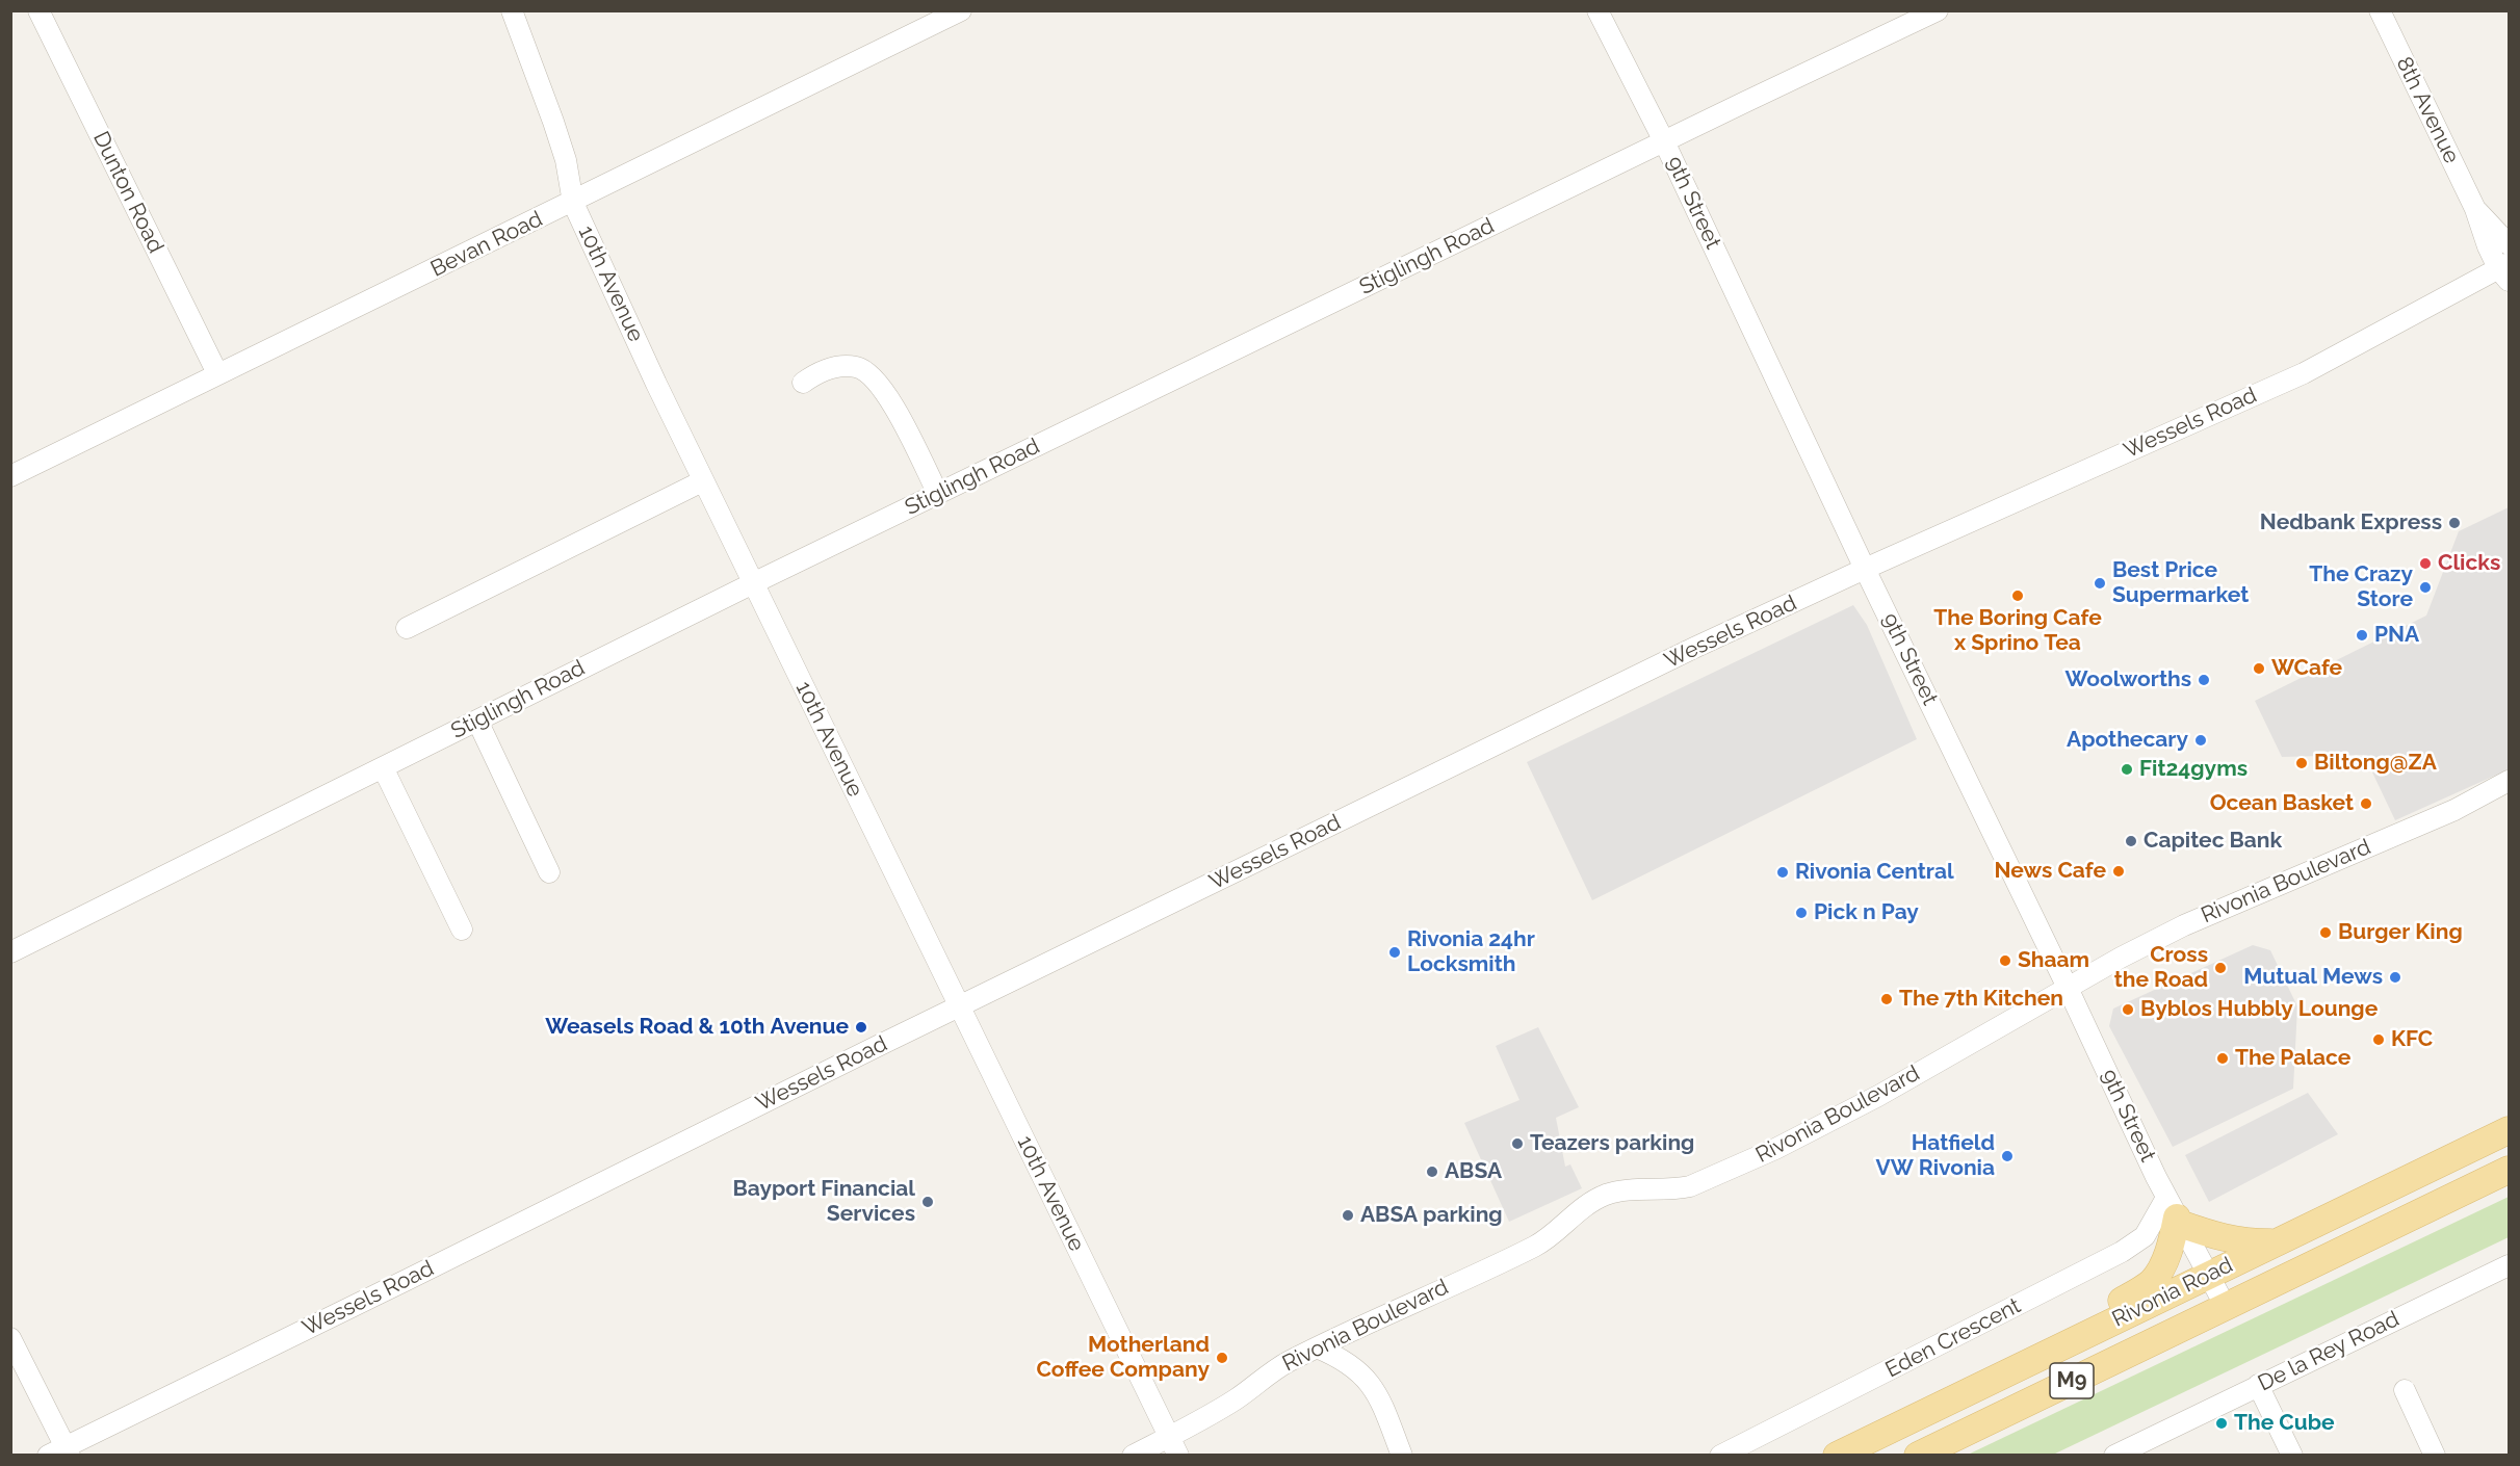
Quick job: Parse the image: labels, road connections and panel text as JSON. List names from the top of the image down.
{
  "streets": {
    "main road": ["Rivonia Road", "M9"],
    "street": [
      "8th Avenue",
      "Dunton Road",
      "9th Street",
      "Bevan Road",
      "Stiglingh Road",
      "10th Avenue",
      "Wessels Road",
      "Rivonia Boulevard",
      "Eden Crescent",
      "De la Rey Road"
    ]
  },
  "crossings": [
    ["8th Avenue", "Wessels Road"],
    ["Dunton Road", "Bevan Road"],
    ["9th Street", "Stiglingh Road"],
    ["9th Street", "Wessels Road"],
    ["9th Street", "Rivonia Boulevard"],
    ["9th Street", "Rivonia Road"],
    ["9th Street", "Eden Crescent"],
    ["Bevan Road", "10th Avenue"],
    ["Stiglingh Road", "10th Avenue"],
    ["10th Avenue", "Wessels Road"],
    ["10th Avenue", "Rivonia Boulevard"]
  ],
  "places": [
    "Nedbank Express",
    "Clicks",
    "Best Price Supermarket",
    "The Crazy Store",
    "The Boring Cafe x Sprino Tea",
    "PNA",
    "WCafe",
    "Woolworths",
    "Apothecary",
    "Biltong@ZA",
    "Fit24gyms",
    "Ocean Basket",
    "Capitec Bank",
    "News Cafe",
    "Rivonia Central",
    "Pick n Pay",
    "Burger King",
    "Rivonia 24hr Locksmith",
    "Shaam",
    "Cross the Road",
    "Mutual Mews",
    "The 7th Kitchen",
    "Byblos Hubbly Lounge",
    "Weasels Road & 10th Avenue",
    "KFC",
    "The Palace",
    "Teazers parking",
    "Hatfield VW Rivonia",
    "ABSA",
    "Bayport Financial Services",
    "ABSA parking",
    "Motherland Coffee Company",
    "The Cube"
  ]
}
